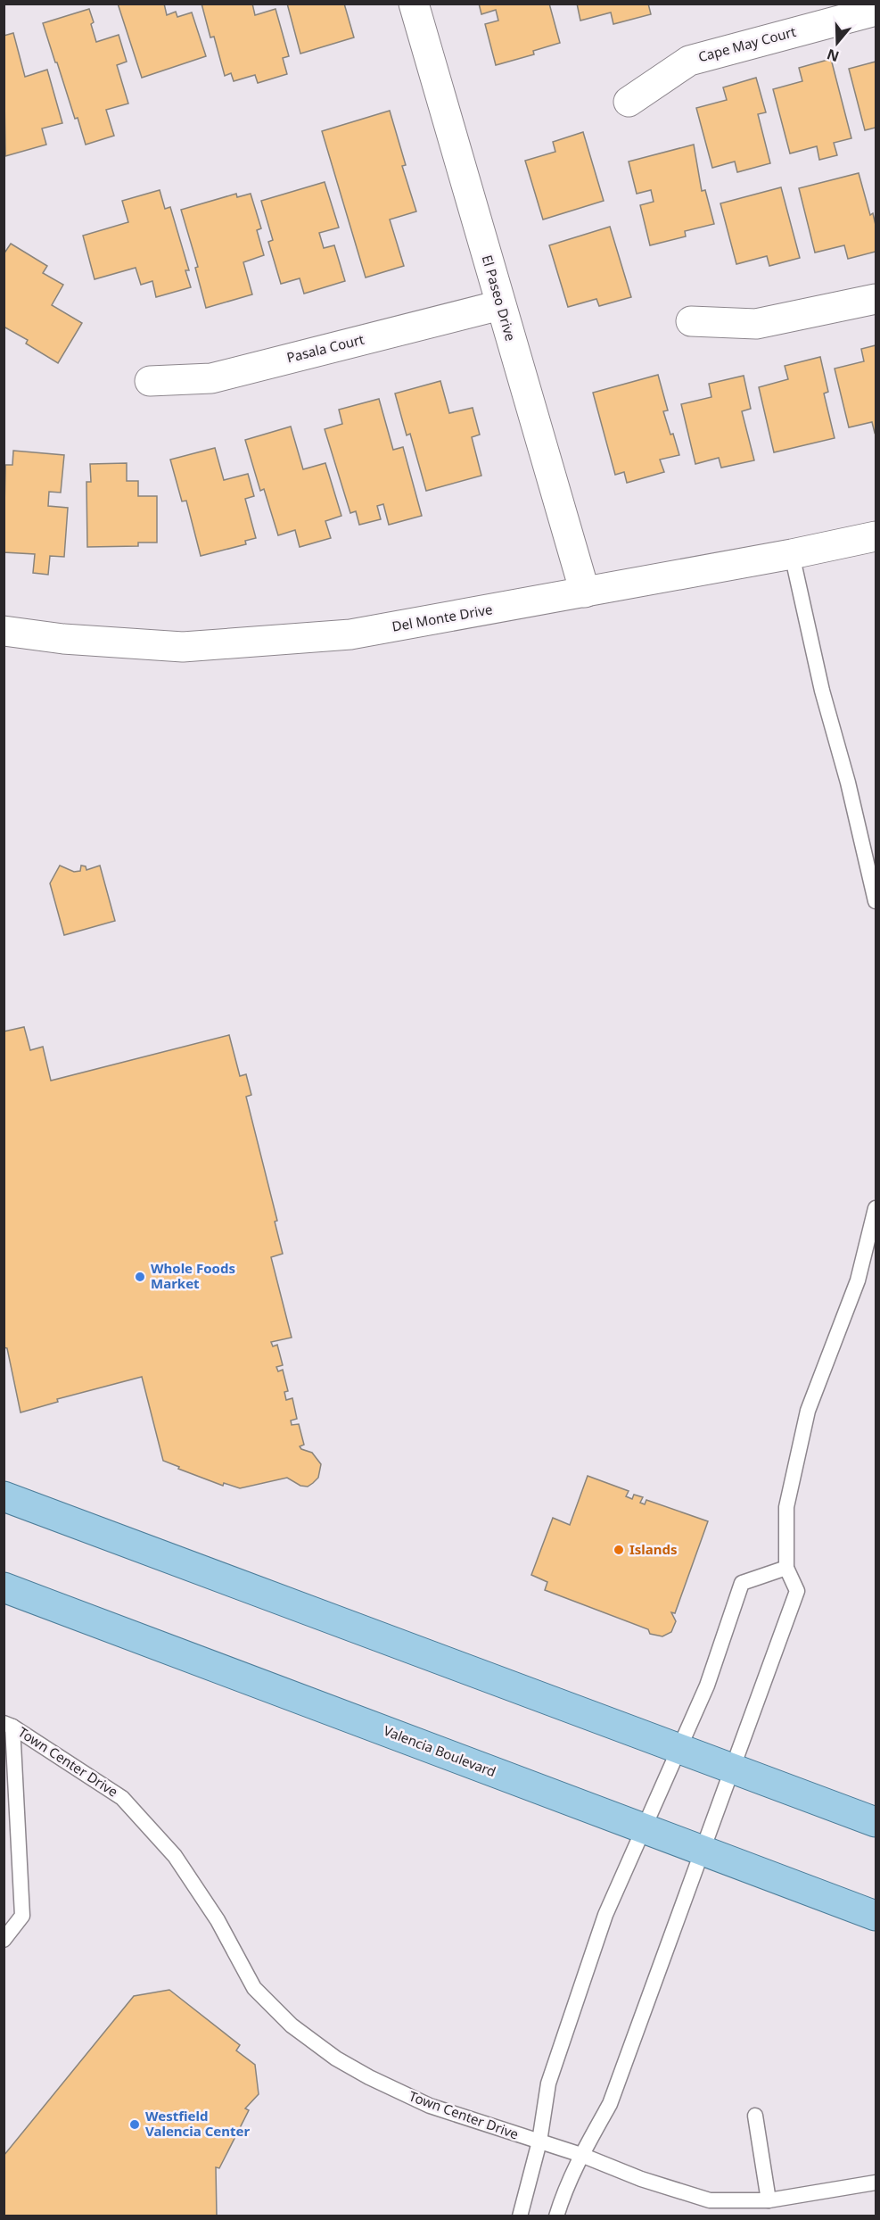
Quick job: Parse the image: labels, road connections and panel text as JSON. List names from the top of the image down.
{
  "streets": {
    "main road": ["Valencia Boulevard"],
    "street": [
      "Cape May Court",
      "El Paseo Drive",
      "Pasala Court",
      "Del Monte Drive"
    ],
    "lane": ["Town Center Drive"]
  },
  "crossings": [
    ["El Paseo Drive", "Pasala Court"],
    ["El Paseo Drive", "Del Monte Drive"]
  ],
  "places": ["Whole Foods Market", "Islands", "Westfield Valencia Center"],
  "north": "bottom"
}
